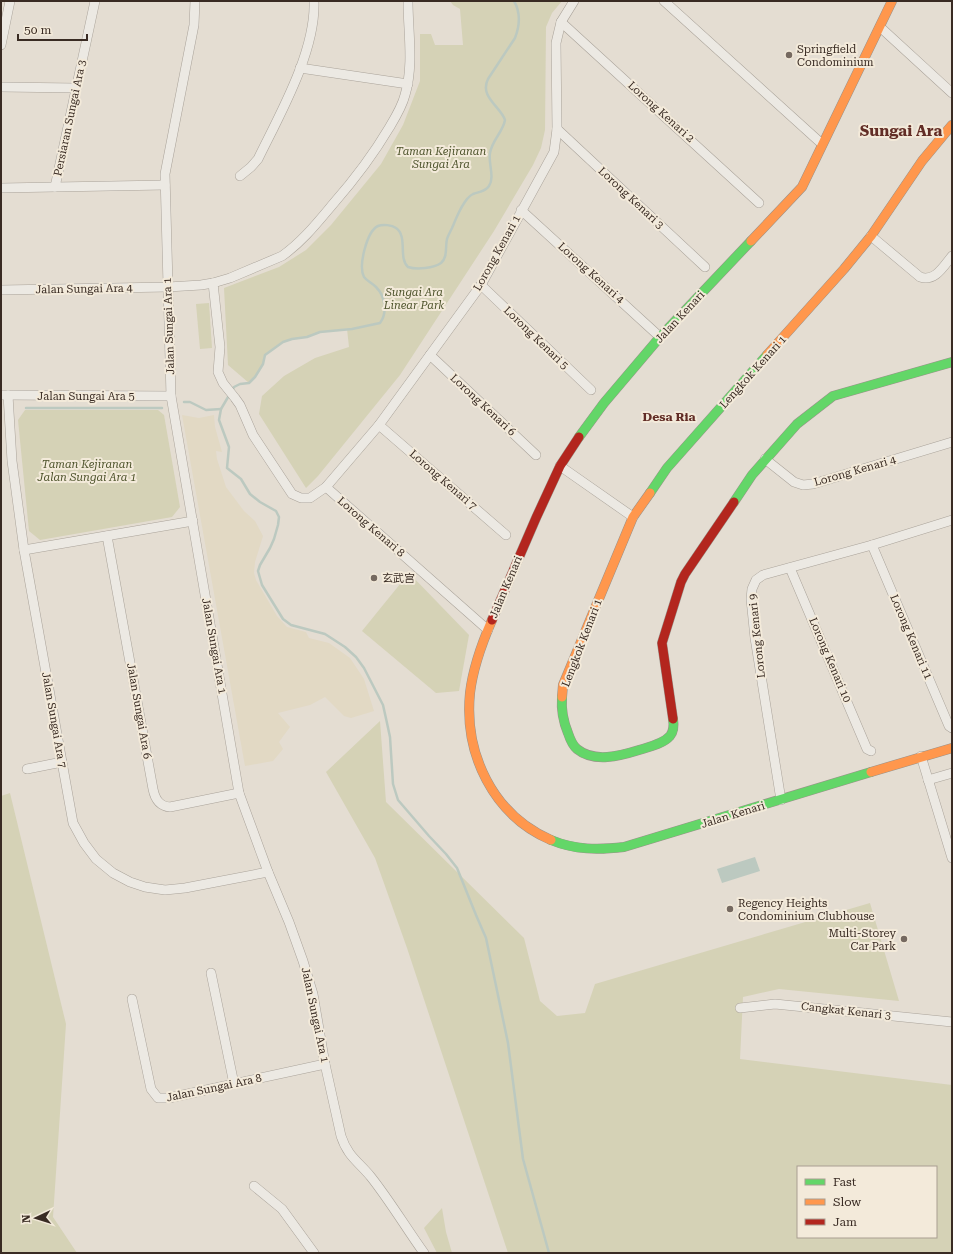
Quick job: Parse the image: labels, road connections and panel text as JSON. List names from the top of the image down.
{
  "streets": {
    "street": [
      "Lorong Kenari 2",
      "Persiaran Sungai Ara 3",
      "Lorong Kenari 3",
      "Lorong Kenari 1",
      "Lorong Kenari 4",
      "Jalan Sungai Ara 4",
      "Jalan Kenari",
      "Jalan Sungai Ara 1",
      "Lorong Kenari 5",
      "Lengkok Kenari 1",
      "Jalan Sungai Ara 5",
      "Lorong Kenari 6",
      "Lorong Kenari 7",
      "Lorong Kenari 8",
      "Lorong Kenari 9",
      "Lorong Kenari 11",
      "Lorong Kenari 10",
      "Jalan Sungai Ara 6",
      "Jalan Sungai Ara 7",
      "Cangkat Kenari 3",
      "Jalan Sungai Ara 8"
    ]
  },
  "crossings": [
    ["Lorong Kenari 2", "Lorong Kenari 1"],
    ["Lorong Kenari 3", "Lorong Kenari 1"],
    ["Lorong Kenari 1", "Lorong Kenari 4"],
    ["Lorong Kenari 1", "Jalan Sungai Ara 4"],
    ["Lorong Kenari 1", "Lorong Kenari 5"],
    ["Lorong Kenari 1", "Lorong Kenari 6"],
    ["Lorong Kenari 1", "Lorong Kenari 7"],
    ["Lorong Kenari 1", "Lorong Kenari 8"],
    ["Lorong Kenari 4", "Jalan Kenari"],
    ["Lorong Kenari 4", "Lengkok Kenari 1"],
    ["Jalan Sungai Ara 4", "Jalan Sungai Ara 1"],
    ["Jalan Kenari", "Lorong Kenari 8"],
    ["Jalan Kenari", "Lorong Kenari 9"],
    ["Jalan Sungai Ara 1", "Jalan Sungai Ara 5"],
    ["Jalan Sungai Ara 1", "Jalan Sungai Ara 6"],
    ["Jalan Sungai Ara 1", "Jalan Sungai Ara 7"],
    ["Jalan Sungai Ara 1", "Jalan Sungai Ara 8"],
    ["Jalan Sungai Ara 5", "Jalan Sungai Ara 7"],
    ["Lorong Kenari 9", "Lorong Kenari 11"],
    ["Lorong Kenari 9", "Lorong Kenari 10"]
  ],
  "districts": ["Sungai Ara", "Desa Ria"],
  "parks": ["Taman Kejiranan Sungai Ara", "Sungai Ara Linear Park", "Taman Kejiranan Jalan Sungai Ara 1"],
  "places": [
    "Springfield Condominium",
    "玄武宫",
    "Regency Heights Condominium Clubhouse",
    "Multi-Storey Car Park"
  ],
  "legend": ["Fast", "Slow", "Jam"],
  "scale_bar": "50 m",
  "north": "left"
}
